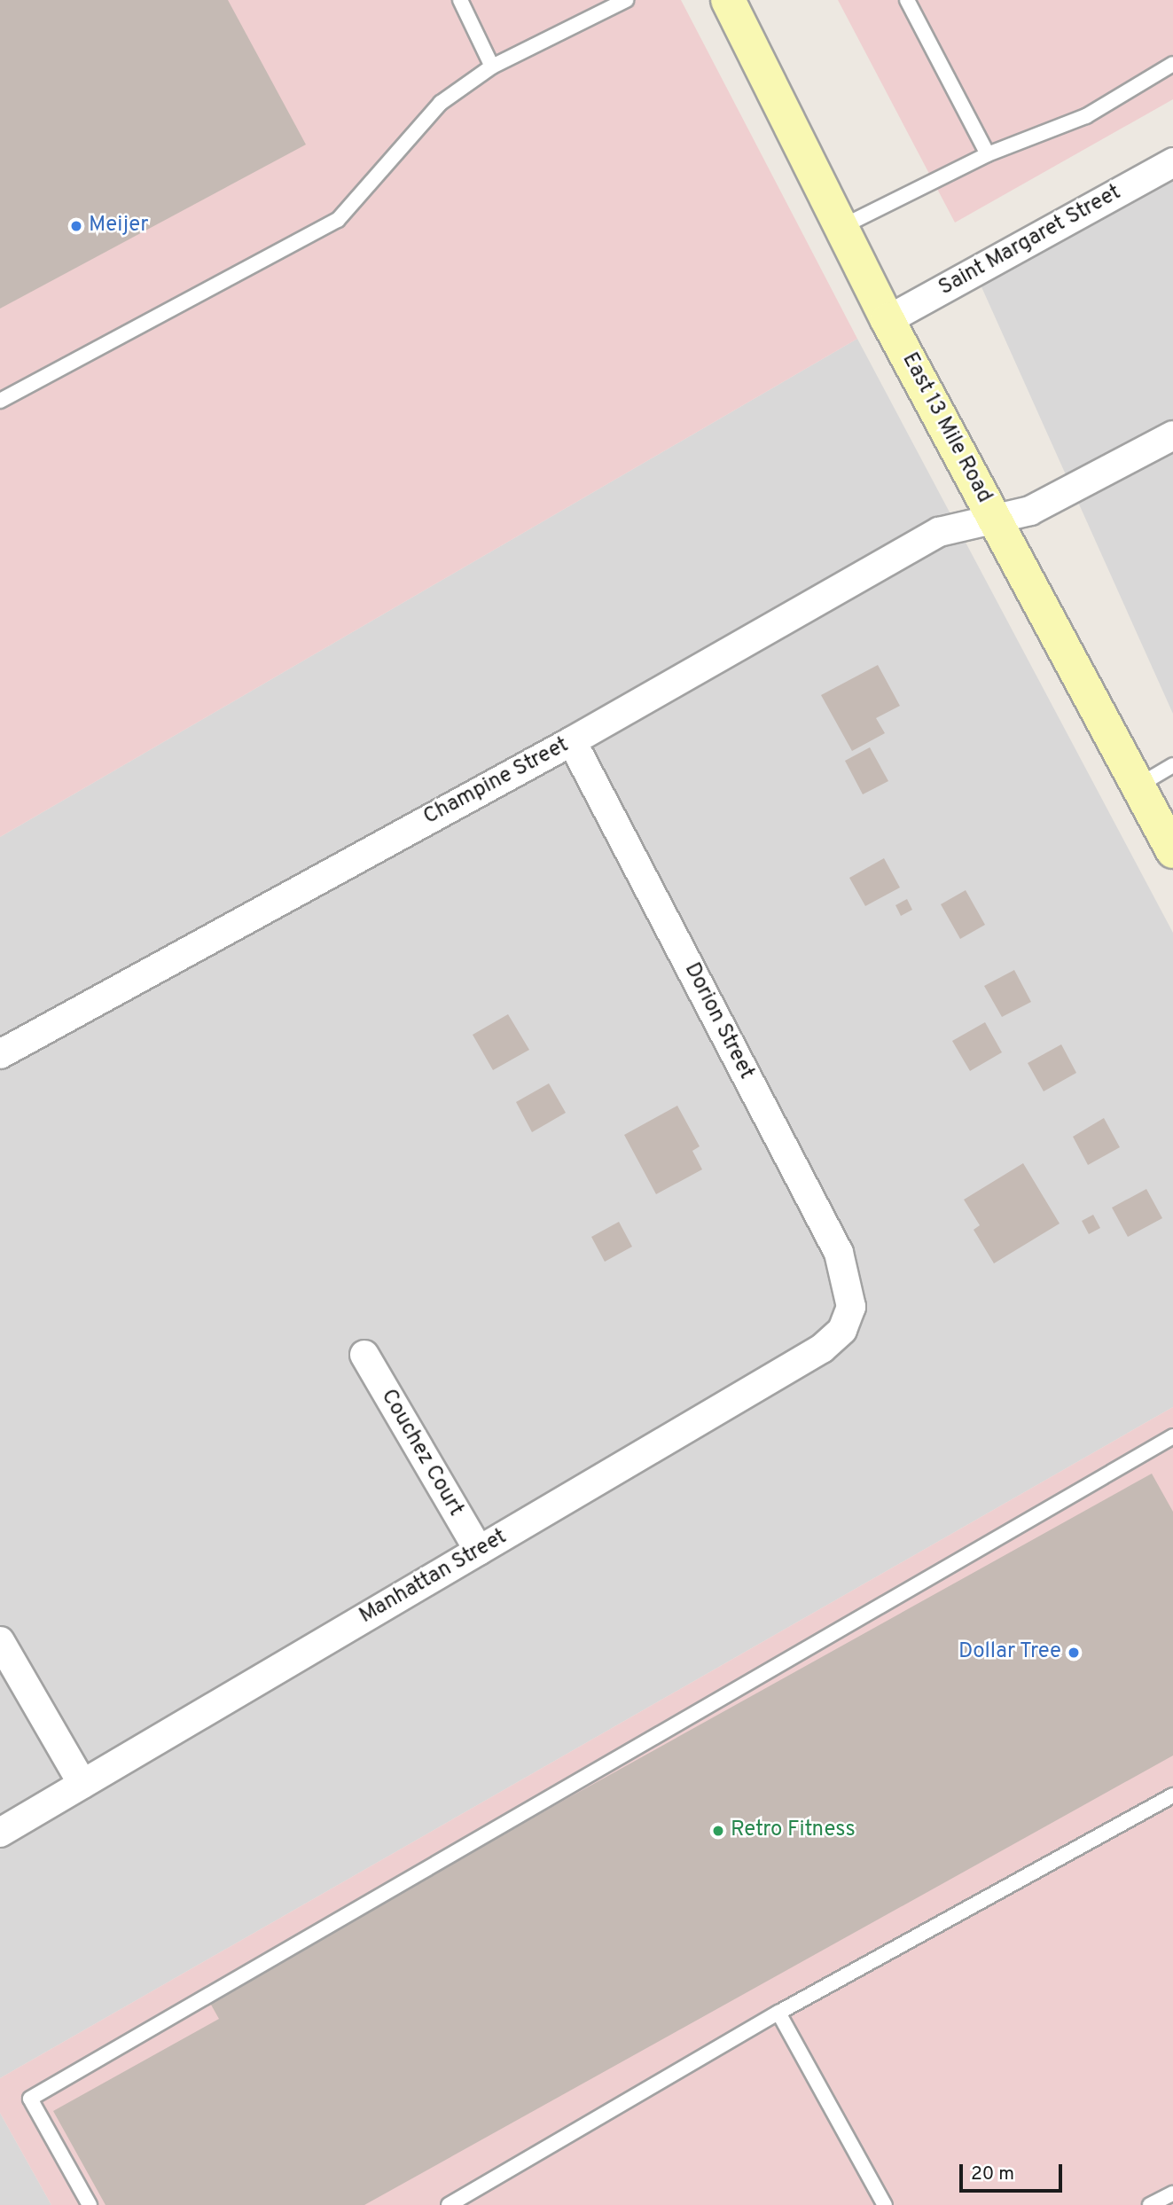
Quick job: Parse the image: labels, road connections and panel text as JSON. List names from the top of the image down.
{
  "streets": {
    "main road": ["East 13 Mile Road"],
    "street": [
      "Saint Margaret Street",
      "Champine Street",
      "Dorion Street",
      "Couchez Court",
      "Manhattan Street"
    ]
  },
  "crossings": [
    ["Saint Margaret Street", "East 13 Mile Road"],
    ["East 13 Mile Road", "Champine Street"],
    ["Champine Street", "Dorion Street"],
    ["Dorion Street", "Manhattan Street"],
    ["Couchez Court", "Manhattan Street"]
  ],
  "places": ["Meijer", "Dollar Tree", "Retro Fitness"],
  "scale_bar": "20 m"
}
